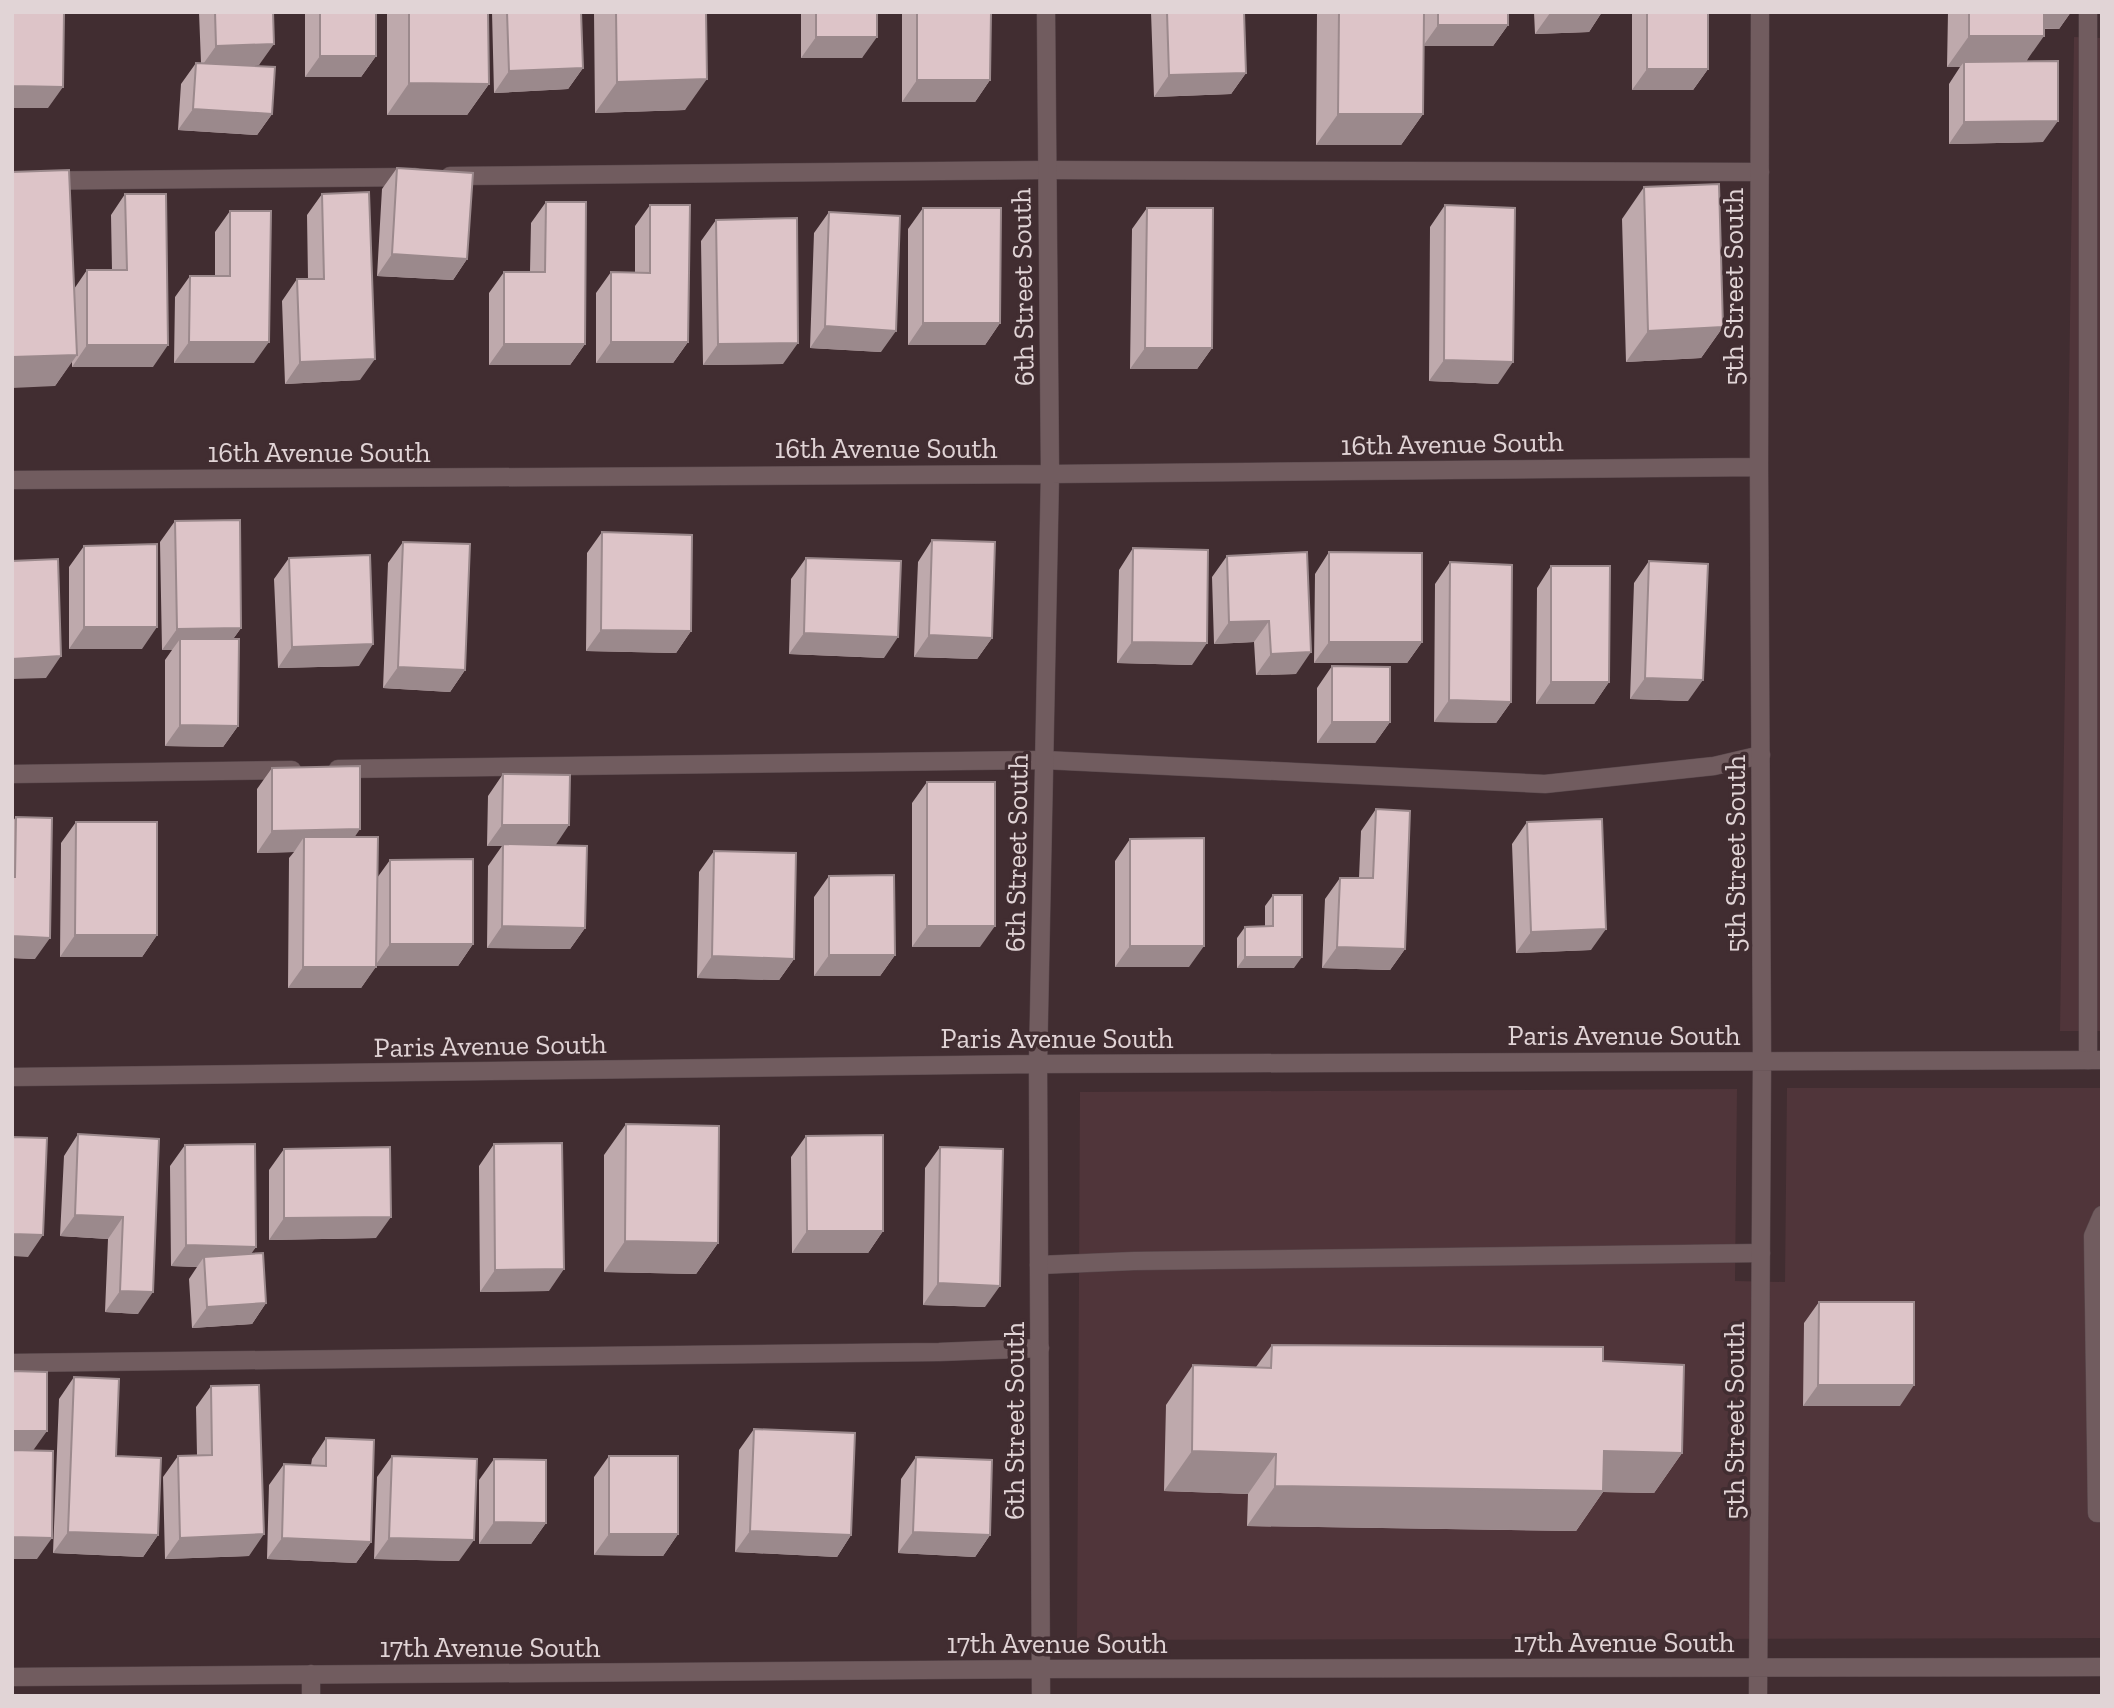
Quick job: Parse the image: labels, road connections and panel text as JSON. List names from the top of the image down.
{
  "streets": {
    "street": [
      "6th Street South",
      "5th Street South",
      "16th Avenue South",
      "Paris Avenue South",
      "17th Avenue South"
    ]
  },
  "crossings": [
    ["6th Street South", "16th Avenue South"],
    ["6th Street South", "Paris Avenue South"],
    ["6th Street South", "17th Avenue South"],
    ["5th Street South", "16th Avenue South"],
    ["5th Street South", "Paris Avenue South"],
    ["5th Street South", "17th Avenue South"]
  ]
}
